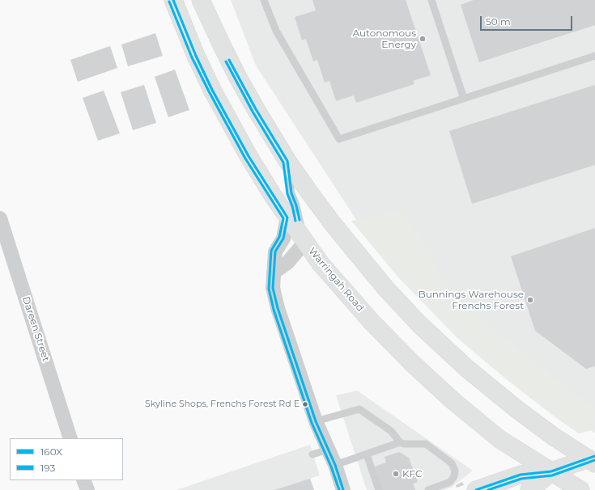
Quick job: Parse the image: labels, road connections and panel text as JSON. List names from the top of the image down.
{
  "streets": {
    "main road": ["Warringah Road"],
    "street": ["Dareen Street"]
  },
  "places": [
    "Autonomous Energy",
    "Bunnings Warehouse Frenchs Forest",
    "Skyline Shops, Frenchs Forest Rd E",
    "KFC"
  ],
  "lines": ["transit line 160X", "transit line 193"],
  "legend": ["160X", "193"],
  "scale_bar": "50 m"
}
